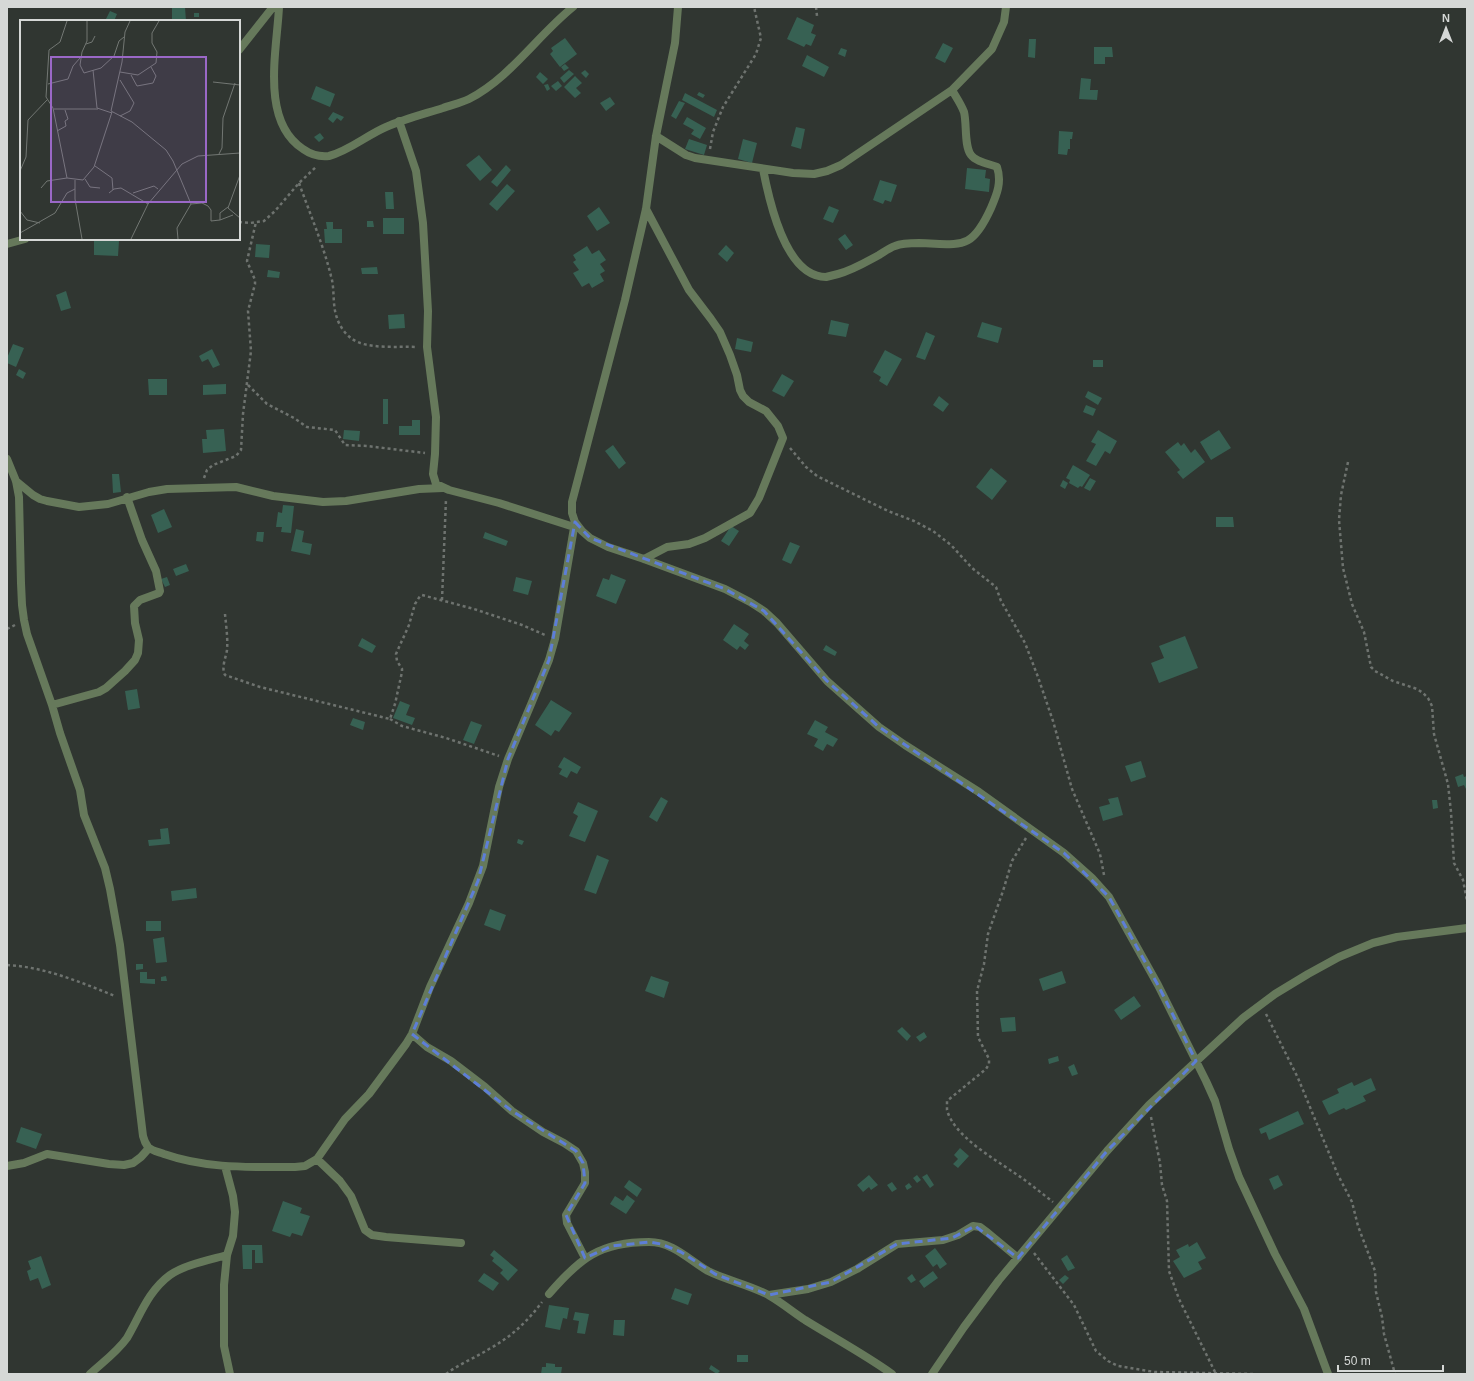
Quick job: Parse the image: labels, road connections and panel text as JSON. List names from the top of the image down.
{
  "scale_bar": "50 m",
  "north": "top"
}
